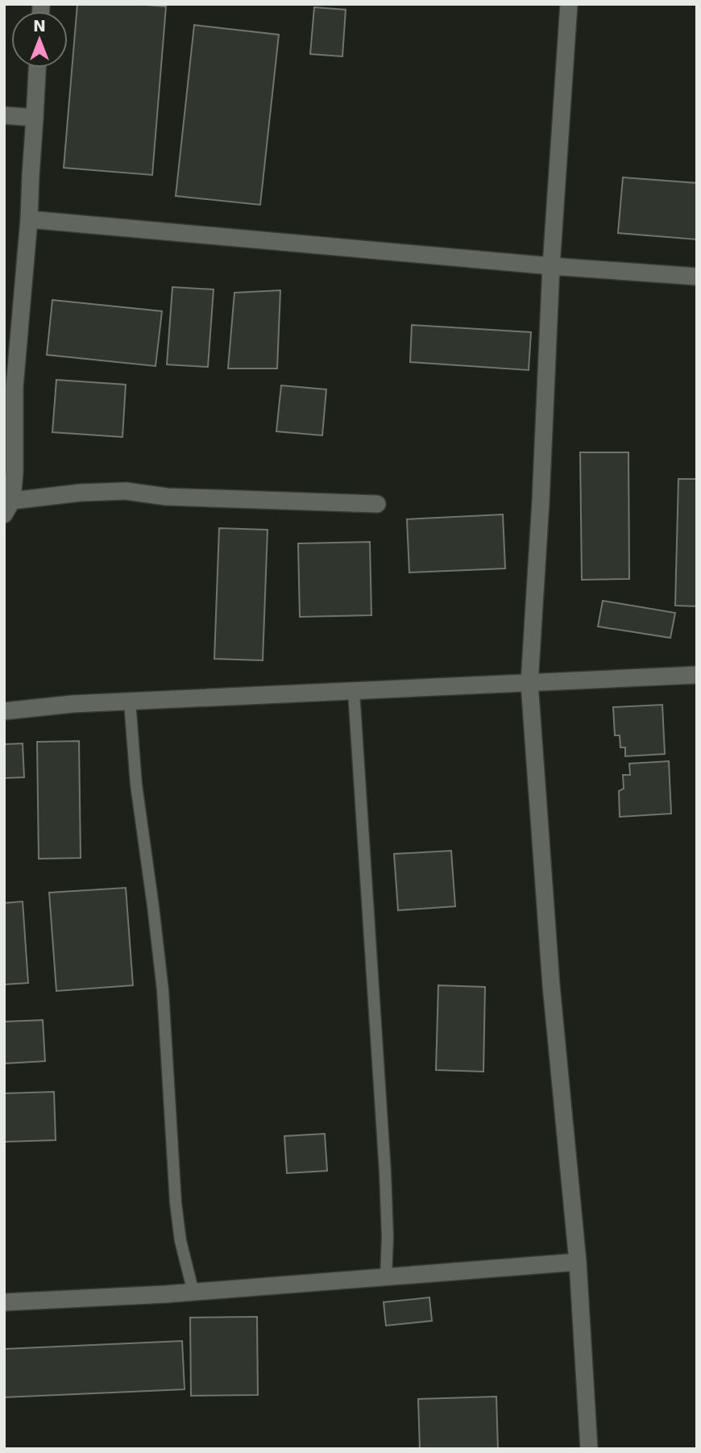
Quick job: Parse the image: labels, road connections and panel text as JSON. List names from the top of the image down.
{
  "north": "top"
}
